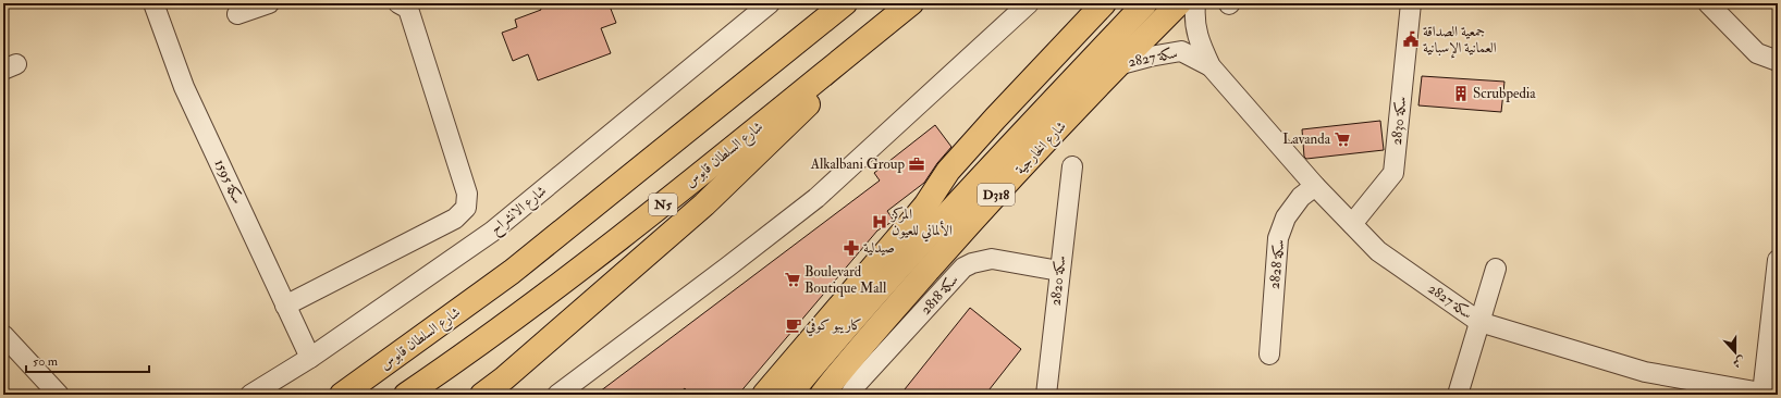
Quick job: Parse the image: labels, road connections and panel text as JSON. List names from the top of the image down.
{
  "streets": {
    "main road": [
      "شارع الخارجية",
      "شارع السلطان قابوس",
      "D318",
      "N5"
    ],
    "street": [
      "سكة 2827",
      "سكة 2830",
      "سكة 1595",
      "شارع الانشراح",
      "سكة 2828",
      "سكة 2820",
      "سكة 2818"
    ]
  },
  "crossings": [
    ["سكة 2827", "سكة 2830"],
    ["سكة 2827", "شارع الخارجية"],
    ["سكة 2827", "سكة 2828"],
    ["سكة 1595", "شارع الانشراح"],
    ["سكة 2820", "سكة 2818"]
  ],
  "places": {
    "public building": ["جمعية الصداقة العمانية الإسبانية"],
    "building": ["Scrubpedia"],
    "supermarket": ["Lavanda", "Boulevard Boutique Mall"],
    "office": ["Alkalbani Group"],
    "hospital": ["المركز الألماني للعيون"],
    "pharmacy": ["صيدلية"],
    "cafe": ["كاريبو كوفي"]
  },
  "scale_bar": "50 m",
  "north": "bottom"
}
